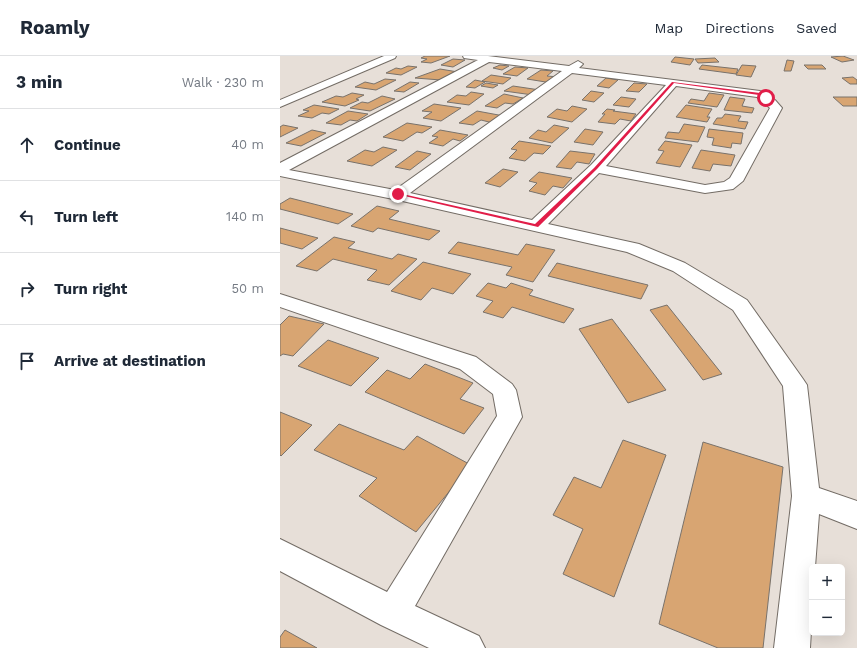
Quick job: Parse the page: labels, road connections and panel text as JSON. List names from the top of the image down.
{
  "page": {
    "header": "Roamly",
    "nav": ["Map", "Directions", "Saved"],
    "heading": ["3 min", "Walk · 230 m"],
    "list": [
      ["Continue", "40 m"],
      ["Turn left", "140 m"],
      ["Turn right", "50 m"],
      "Arrive at destination"
    ],
    "map_buttons": ["+", "−"]
  }
}
